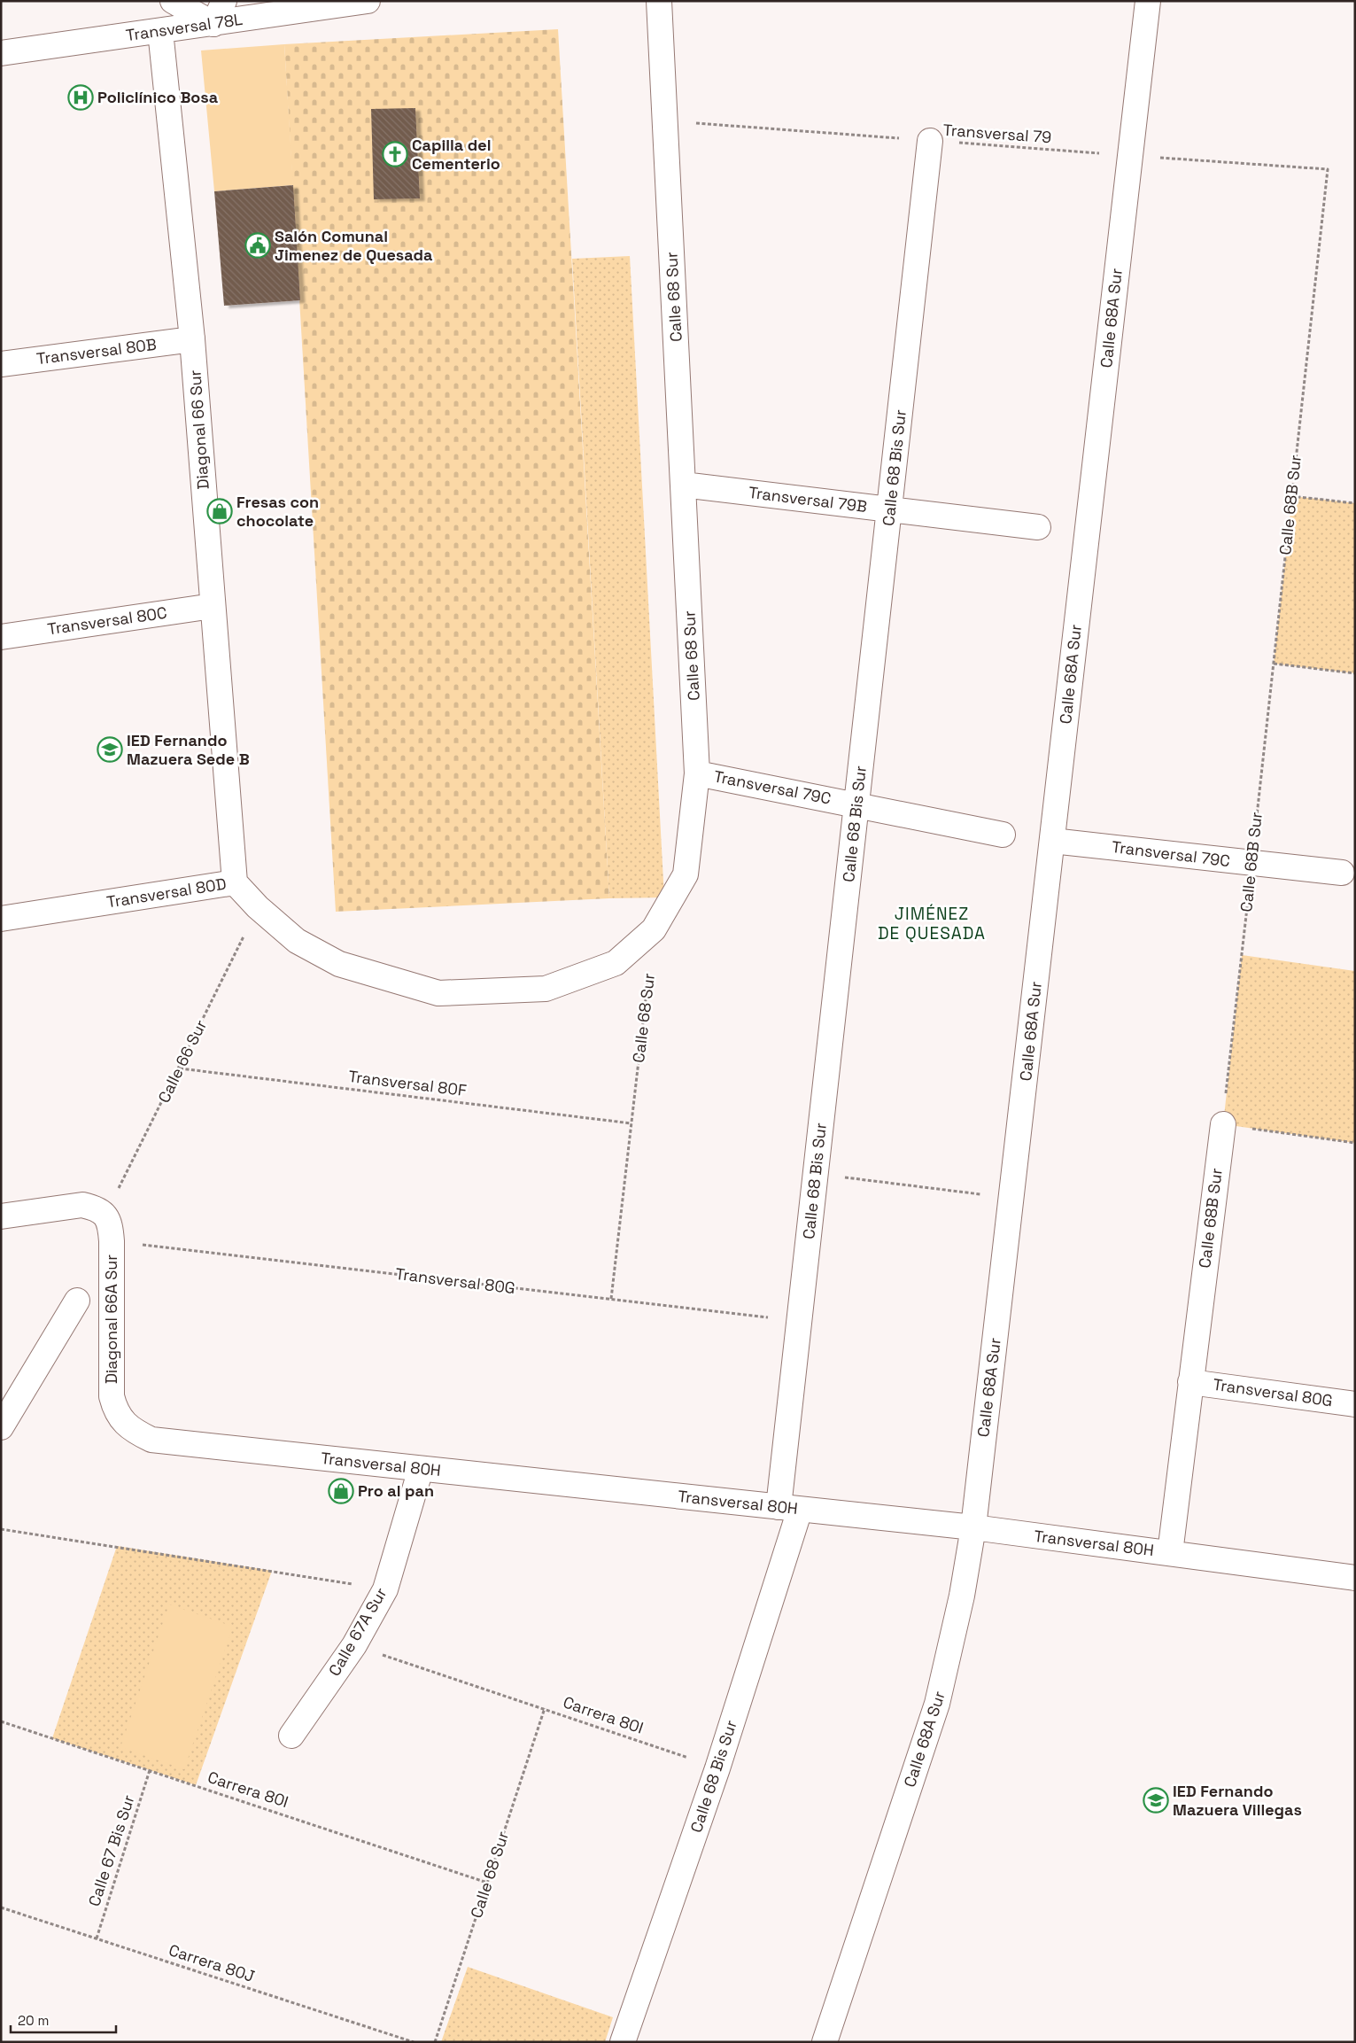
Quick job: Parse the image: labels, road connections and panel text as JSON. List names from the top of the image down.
{
  "streets": {
    "street": [
      "Transversal 78L",
      "Calle 68 Sur",
      "Calle 68A Sur",
      "Transversal 80B",
      "Diagonal 66 Sur",
      "Calle 68 Bis Sur",
      "Transversal 79B",
      "Calle 68B Sur",
      "Transversal 80C",
      "Transversal 79C",
      "Transversal 80D",
      "Transversal 80G",
      "Diagonal 66A Sur",
      "Transversal 80H",
      "Calle 67A Sur"
    ],
    "path": [
      "Transversal 79",
      "Calle 66 Sur",
      "Transversal 80F",
      "Carrera 80I",
      "Calle 67 Bis Sur",
      "Carrera 80J"
    ]
  },
  "crossings": [
    ["Transversal 78L", "Diagonal 66 Sur"],
    ["Transversal 79", "Calle 68 Sur"],
    ["Transversal 79", "Calle 68A Sur"],
    ["Transversal 79", "Calle 68 Bis Sur"],
    ["Transversal 79", "Calle 68B Sur"],
    ["Calle 68 Sur", "Transversal 79B"],
    ["Calle 68 Sur", "Transversal 79C"],
    ["Calle 68 Sur", "Transversal 80D"],
    ["Calle 68 Sur", "Transversal 80F"],
    ["Calle 68 Sur", "Transversal 80G"],
    ["Calle 68 Sur", "Carrera 80I"],
    ["Calle 68A Sur", "Transversal 79C"],
    ["Calle 68A Sur", "Transversal 80H"],
    ["Transversal 80B", "Diagonal 66 Sur"],
    ["Diagonal 66 Sur", "Transversal 80C"],
    ["Diagonal 66 Sur", "Transversal 80D"],
    ["Calle 68 Bis Sur", "Transversal 79B"],
    ["Calle 68 Bis Sur", "Transversal 79C"],
    ["Calle 68 Bis Sur", "Transversal 80G"],
    ["Calle 68 Bis Sur", "Transversal 80H"],
    ["Calle 68 Bis Sur", "Carrera 80I"],
    ["Calle 68B Sur", "Transversal 79C"],
    ["Calle 68B Sur", "Transversal 80G"],
    ["Calle 68B Sur", "Transversal 80H"],
    ["Transversal 80D", "Calle 66 Sur"],
    ["Calle 66 Sur", "Transversal 80F"],
    ["Calle 66 Sur", "Diagonal 66A Sur"],
    ["Transversal 80G", "Diagonal 66A Sur"],
    ["Diagonal 66A Sur", "Transversal 80H"],
    ["Transversal 80H", "Calle 67A Sur"],
    ["Calle 67A Sur", "Carrera 80I"],
    ["Carrera 80I", "Calle 67 Bis Sur"],
    ["Calle 67 Bis Sur", "Carrera 80J"]
  ],
  "districts": ["JIMÉNEZ DE QUESADA"],
  "places": {
    "hospital": ["Policlínico Bosa"],
    "church": ["Capilla del Cementerio"],
    "public building": ["Salón Comunal Jimenez de Quesada"],
    "shop": ["Fresas con chocolate", "Pro al pan"],
    "school or university": ["IED Fernando Mazuera Sede B", "IED Fernando Mazuera Villegas"]
  },
  "scale_bar": "20 m"
}
